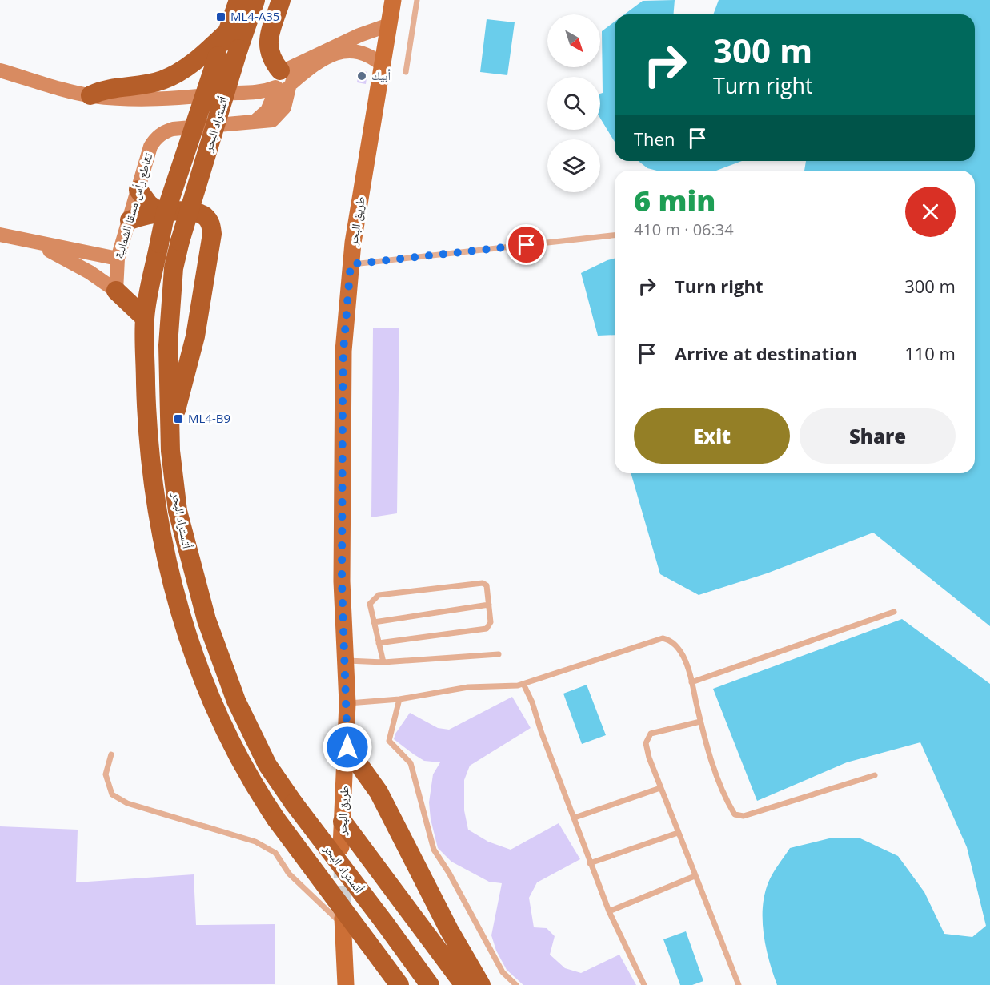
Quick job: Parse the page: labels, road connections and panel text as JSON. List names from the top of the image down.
{
  "streets": {
    "highway": ["أتستراد البحر"],
    "main road": ["طريق البحر"],
    "street": ["تقاطع رأس مسقا الشمالية"]
  },
  "places": {
    "transit": ["ML4-A35", "ML4-B9"],
    "other": ["أبيك"]
  },
  "north": "bottom right",
  "page": {
    "turn": ["300 m", "Turn right"],
    "then": "Then",
    "heading": ["6 min", "410 m · 06:34"],
    "list": [
      {
        "name": "Turn right",
        "value": "300 m"
      },
      {
        "name": "Arrive at destination",
        "value": "110 m"
      }
    ],
    "buttons": ["Exit", "Share"]
  }
}
